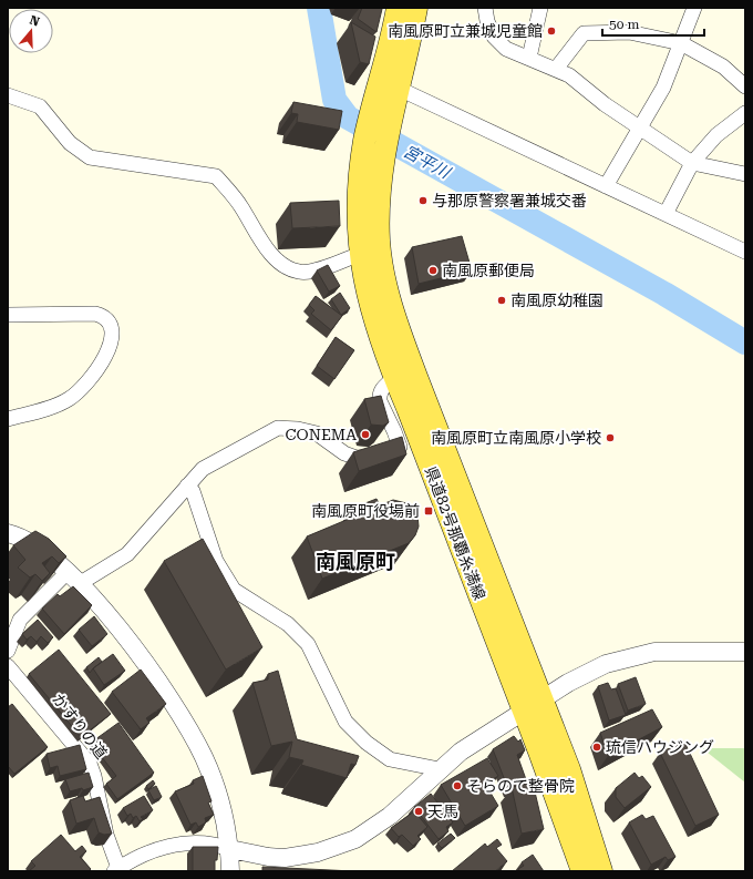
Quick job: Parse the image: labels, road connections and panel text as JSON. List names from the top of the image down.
{
  "streets": {
    "main road": ["県道82号那覇糸満線"],
    "street": ["かすりの道"]
  },
  "districts": ["南風原町"],
  "water": ["宮平川"],
  "places": {
    "other": [
      "南風原町立兼城児童館",
      "与那原警察署兼城交番",
      "南風原郵便局",
      "南風原幼稚園",
      "CONEMA",
      "南風原町立南風原小学校",
      "琉信ハウジング",
      "そらのて整骨院",
      "天馬"
    ],
    "transit": ["南風原町役場前"]
  },
  "scale_bar": "50 m",
  "north": "top"
}
